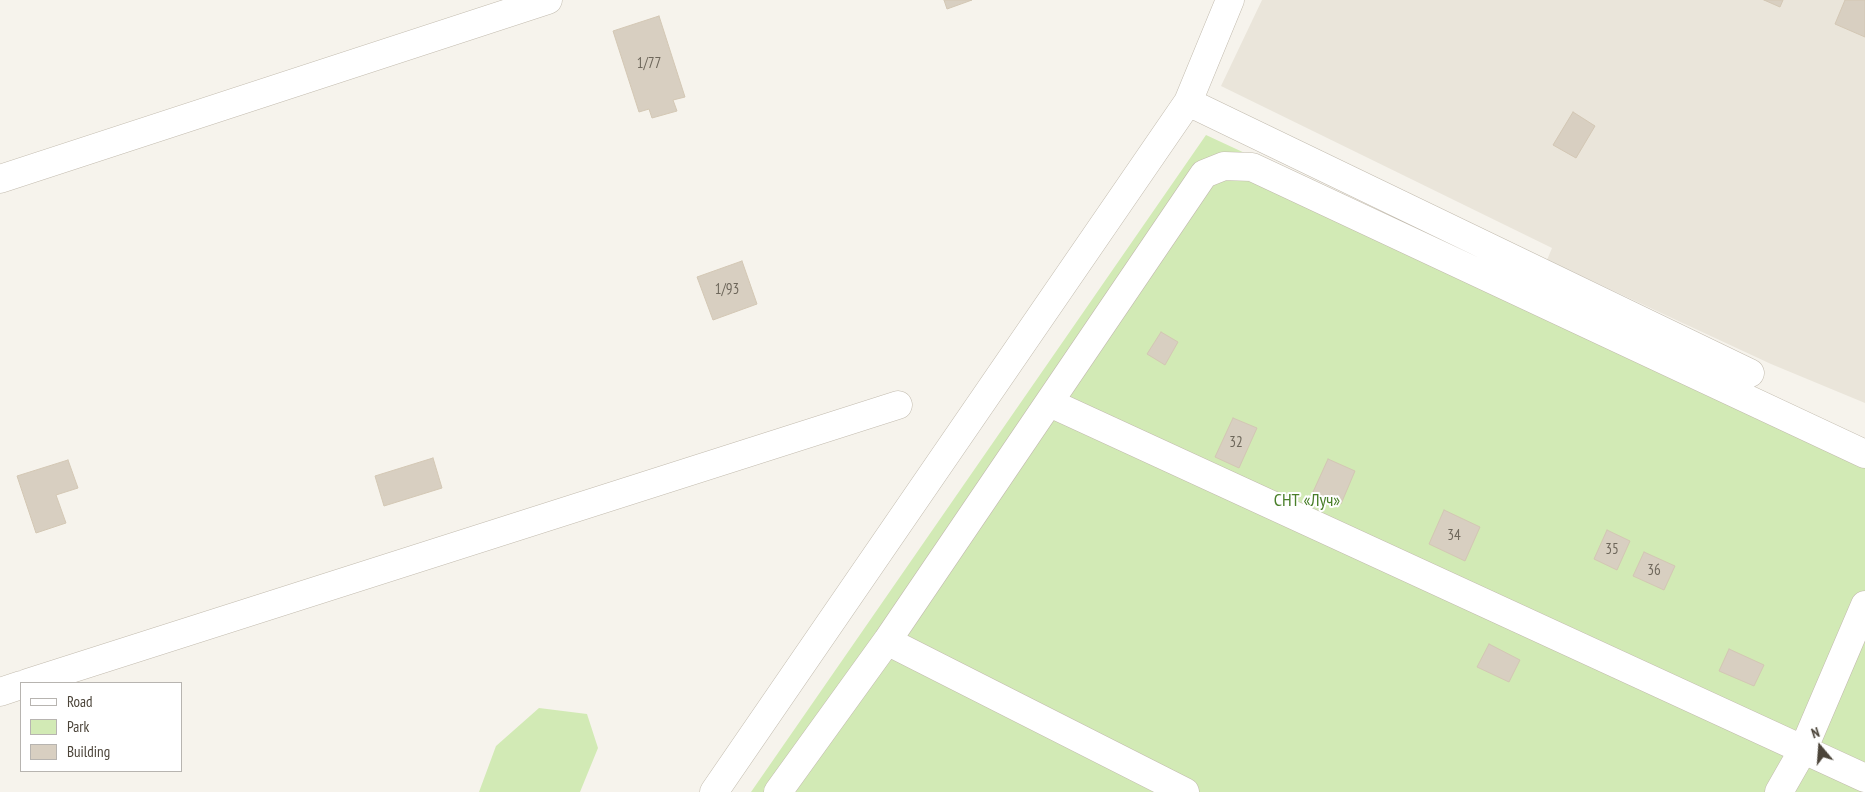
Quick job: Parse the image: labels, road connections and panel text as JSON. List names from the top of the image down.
{
  "parks": ["СНТ «Луч»"],
  "house_numbers": [
    "1/77",
    "1/93",
    "32",
    "34",
    "35",
    "36"
  ],
  "legend": ["Road", "Park", "Building"],
  "north": "top"
}
